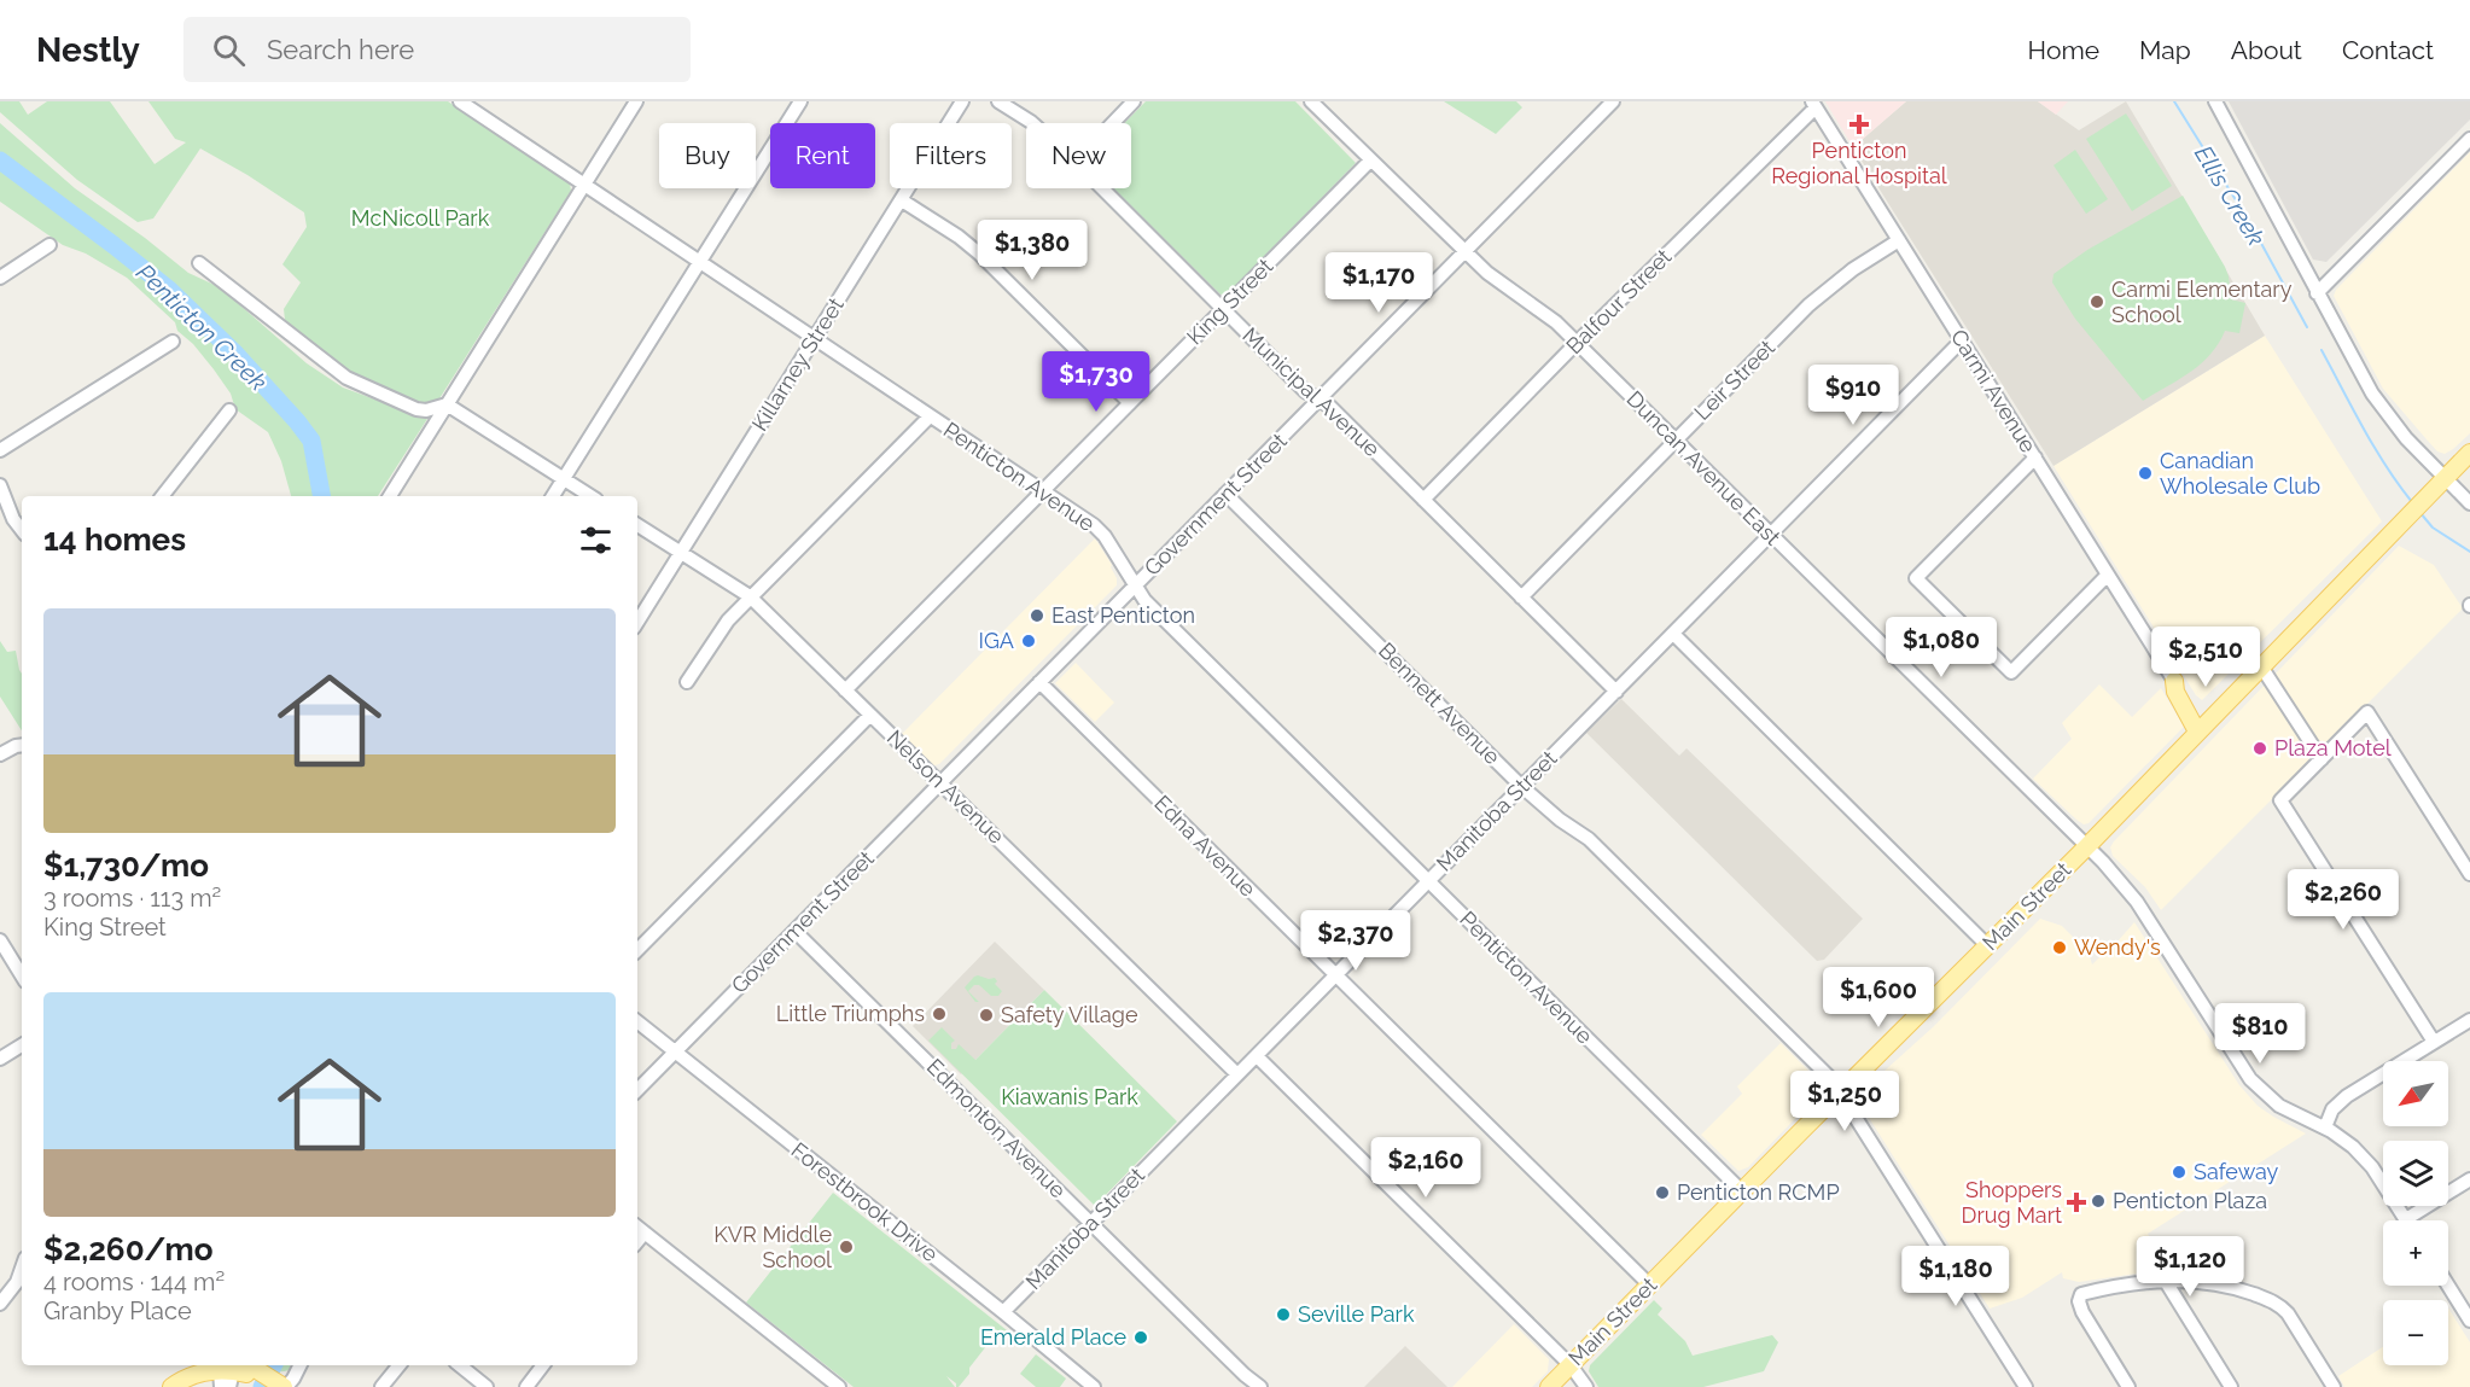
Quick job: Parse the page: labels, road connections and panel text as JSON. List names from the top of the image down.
{
  "streets": {
    "main road": ["Main Street"],
    "street": [
      "King Street",
      "Balfour Street",
      "Killarney Street",
      "Leir Street",
      "Carmi Avenue",
      "Municipal Avenue",
      "Duncan Avenue East",
      "Penticton Avenue",
      "Government Street",
      "Bennett Avenue",
      "Nelson Avenue",
      "Manitoba Street",
      "Edna Avenue",
      "Edmonton Avenue",
      "Forestbrook Drive"
    ]
  },
  "crossings": [
    ["King Street", "Municipal Avenue"],
    ["King Street", "Duncan Avenue East"],
    ["King Street", "Penticton Avenue"],
    ["King Street", "Nelson Avenue"],
    ["Balfour Street", "Carmi Avenue"],
    ["Balfour Street", "Municipal Avenue"],
    ["Balfour Street", "Duncan Avenue East"],
    ["Killarney Street", "Penticton Avenue"],
    ["Killarney Street", "Nelson Avenue"],
    ["Leir Street", "Carmi Avenue"],
    ["Leir Street", "Municipal Avenue"],
    ["Leir Street", "Duncan Avenue East"],
    ["Carmi Avenue", "Manitoba Street"],
    ["Municipal Avenue", "Government Street"],
    ["Municipal Avenue", "Manitoba Street"],
    ["Duncan Avenue East", "Government Street"],
    ["Duncan Avenue East", "Manitoba Street"],
    ["Duncan Avenue East", "Main Street"],
    ["Penticton Avenue", "Government Street"],
    ["Penticton Avenue", "Manitoba Street"],
    ["Penticton Avenue", "Main Street"],
    ["Government Street", "Bennett Avenue"],
    ["Government Street", "Nelson Avenue"],
    ["Government Street", "Edna Avenue"],
    ["Government Street", "Edmonton Avenue"],
    ["Government Street", "Forestbrook Drive"],
    ["Bennett Avenue", "Manitoba Street"],
    ["Bennett Avenue", "Main Street"],
    ["Nelson Avenue", "Manitoba Street"],
    ["Manitoba Street", "Edna Avenue"],
    ["Manitoba Street", "Edmonton Avenue"],
    ["Manitoba Street", "Forestbrook Drive"],
    ["Edna Avenue", "Main Street"]
  ],
  "water": ["Ellis Creek", "Penticton Creek"],
  "parks": ["McNicoll Park", "Kiawanis Park"],
  "places": {
    "health": ["Penticton Regional Hospital", "Shoppers Drug Mart"],
    "other": [
      "Carmi Elementary School",
      "Canadian Wholesale Club",
      "East Penticton",
      "IGA",
      "Plaza Motel",
      "Wendy's",
      "Little Triumphs",
      "Safety Village",
      "Safeway",
      "Penticton RCMP",
      "Penticton Plaza",
      "KVR Middle School",
      "Seville Park",
      "Emerald Place"
    ]
  },
  "north": "bottom left",
  "page": {
    "header": "Nestly",
    "search": "Search here",
    "nav": [
      "Home",
      "Map",
      "About",
      "Contact"
    ],
    "chip": [
      "Buy",
      "Rent",
      "Filters",
      "New"
    ],
    "price": [
      "$1,380",
      "$1,170",
      "$1,730",
      "$910",
      "$1,080",
      "$2,510",
      "$2,260",
      "$2,370",
      "$1,600",
      "$810",
      "$1,250",
      "$2,160",
      "$1,120",
      "$1,180"
    ],
    "heading": "14 homes",
    "list": [
      {
        "name": "$1,730/mo",
        "note": "3 rooms · 113 m² · King Street"
      },
      {
        "name": "$2,260/mo",
        "note": "4 rooms · 144 m² · Granby Place"
      }
    ],
    "map_buttons": ["+", "−"]
  }
}
